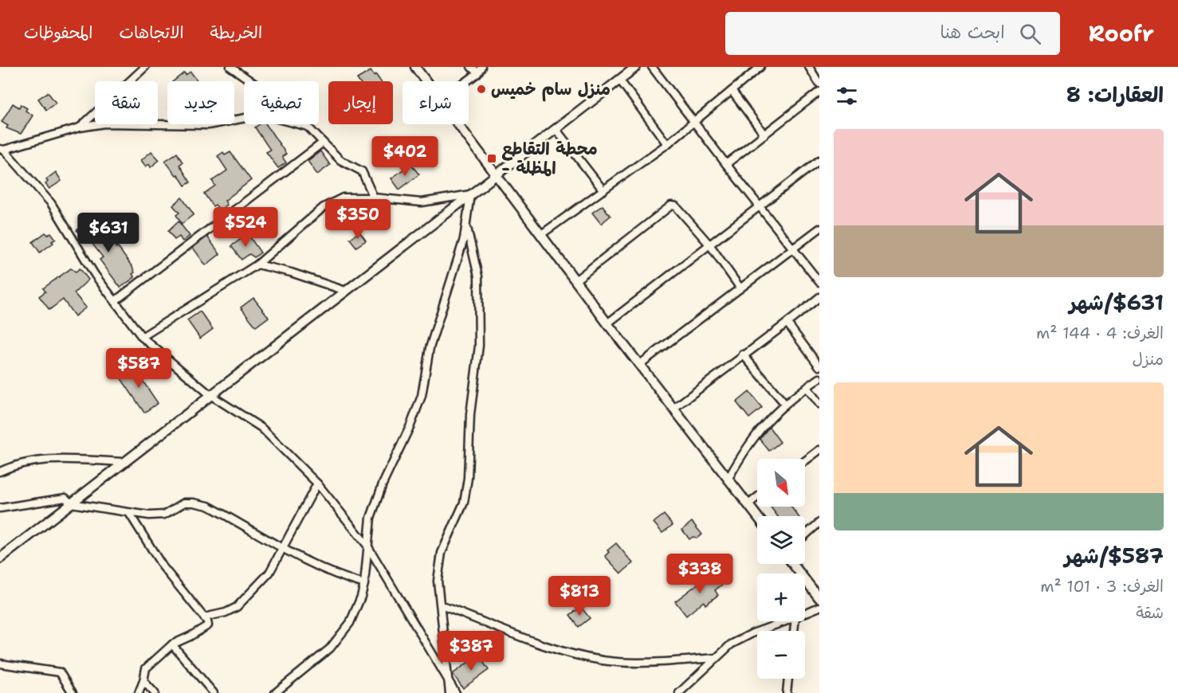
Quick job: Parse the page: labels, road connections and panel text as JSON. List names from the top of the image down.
{
  "places": {
    "other": ["منزل سام خميس"],
    "transit": ["محطة التقاطع - المظلة"]
  },
  "north": "bottom right",
  "page": {
    "header": "Roofr",
    "search": "ابحث هنا",
    "nav": ["الخريطة", "الاتجاهات", "المحفوظات"],
    "heading": "العقارات: 8",
    "chip": [
      "شراء",
      "إيجار",
      "تصفية",
      "جديد",
      "شقة"
    ],
    "list": [
      {
        "name": "$631/شهر",
        "note": "الغرف: 4 · 144 m² · منزل"
      },
      {
        "name": "$587/شهر",
        "note": "الغرف: 3 · 101 m² · شقة"
      }
    ],
    "price": [
      "$402",
      "$350",
      "$524",
      "$631",
      "$587",
      "$338",
      "$813",
      "$387"
    ],
    "map_buttons": ["+", "−"]
  }
}
